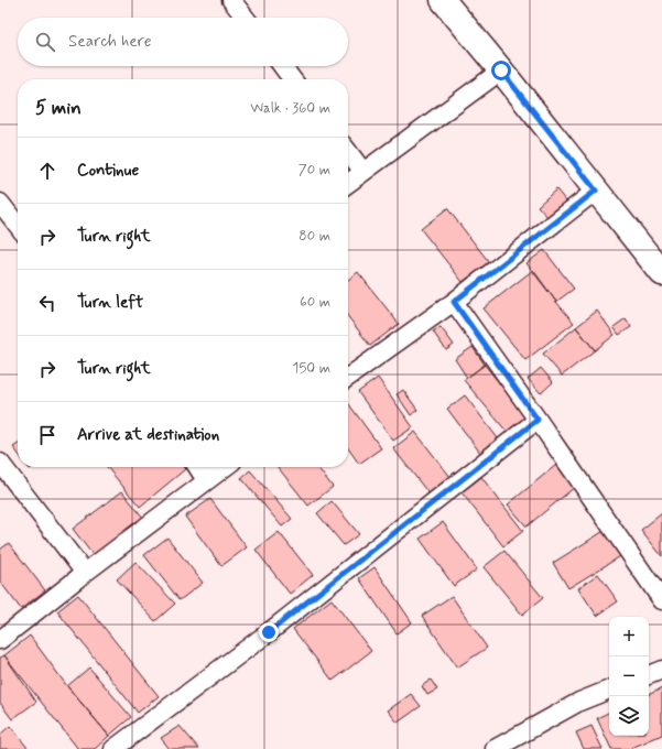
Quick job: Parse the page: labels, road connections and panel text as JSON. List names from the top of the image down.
{
  "page": {
    "search": "Search here",
    "heading": ["5 min", "Walk · 360 m"],
    "list": [
      ["Continue", "70 m"],
      ["Turn right", "80 m"],
      ["Turn left", "60 m"],
      ["Turn right", "150 m"],
      "Arrive at destination"
    ],
    "map_buttons": ["+", "−"]
  }
}
